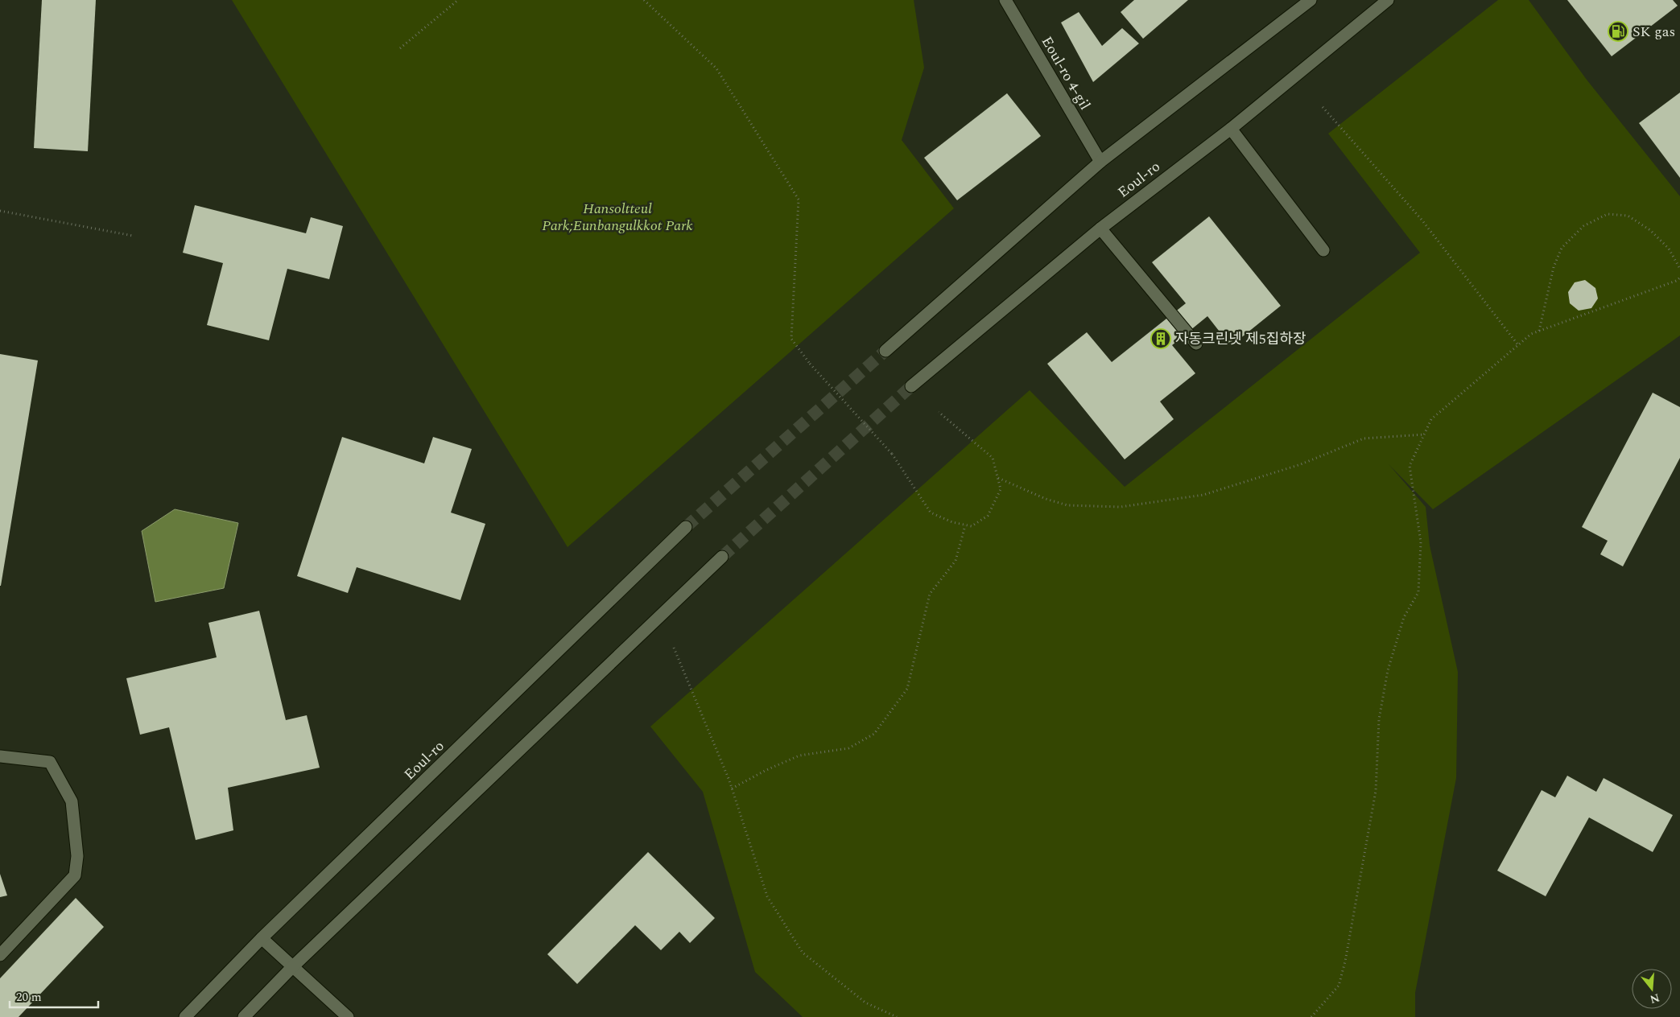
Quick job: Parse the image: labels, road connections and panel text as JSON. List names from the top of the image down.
{
  "streets": {
    "street": ["Eoul-ro 4-gil", "Eoul-ro"]
  },
  "parks": ["Hansoltteul Park;Eunbangulkkot Park"],
  "places": {
    "fuel station": ["SK gas"],
    "building": ["자동크린넷 제5집하장"]
  },
  "scale_bar": "20 m",
  "north": "bottom"
}
